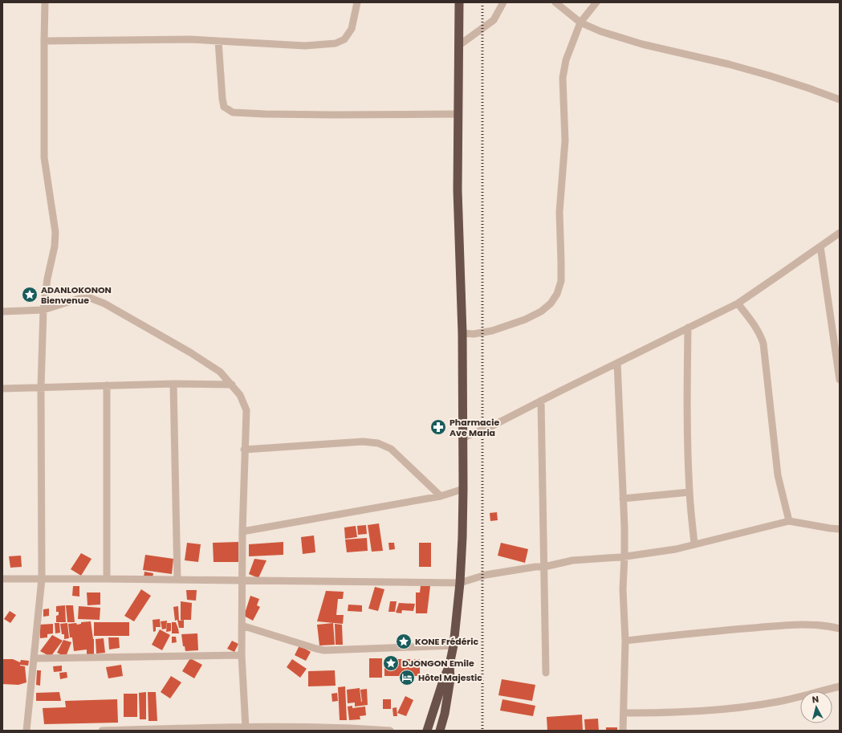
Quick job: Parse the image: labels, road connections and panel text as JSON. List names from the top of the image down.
{
  "places": {
    "place": ["ADANLOKONON Bienvenue", "KONE Frédéric", "DJONGON Emile"],
    "pharmacy": ["Pharmacie Ave Maria"],
    "hotel": ["Hôtel Majestic"]
  },
  "north": "top"
}
